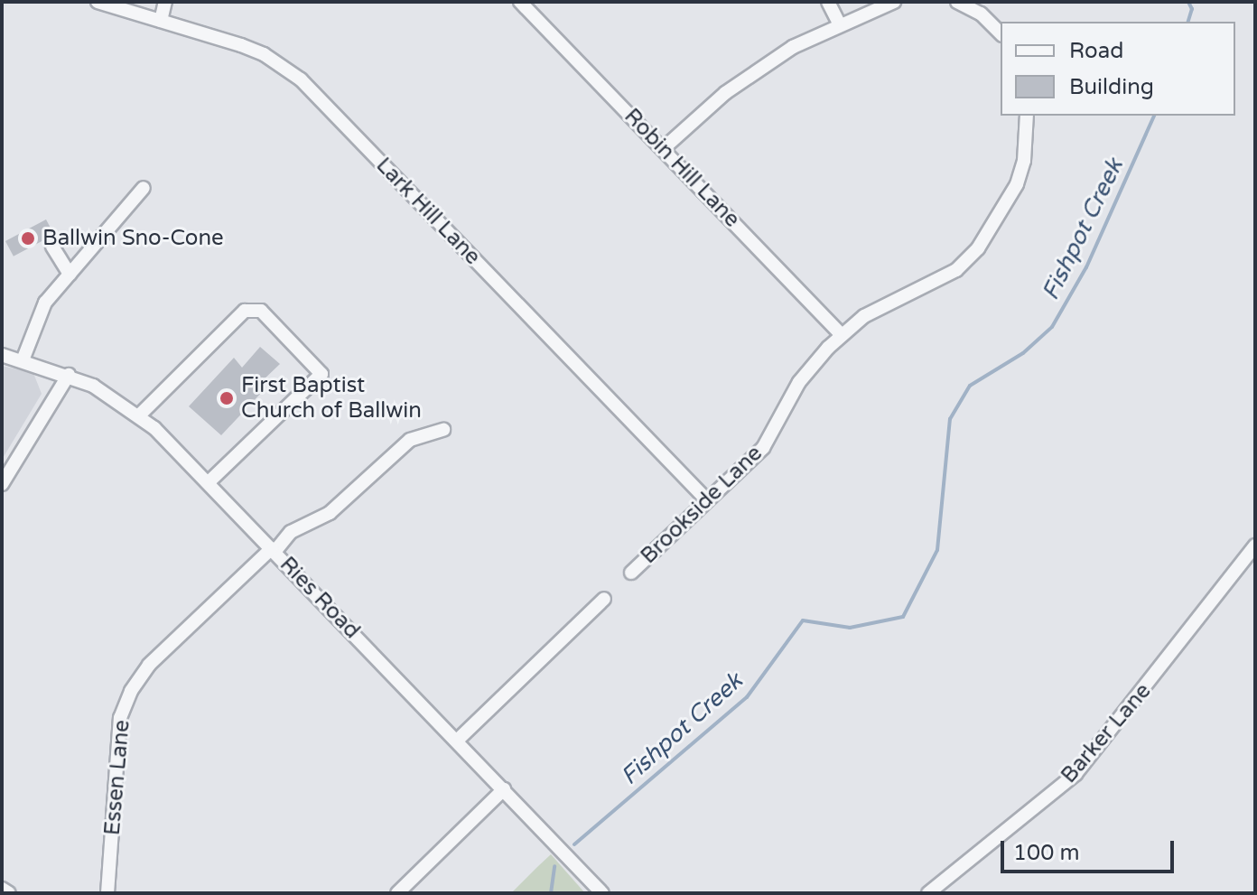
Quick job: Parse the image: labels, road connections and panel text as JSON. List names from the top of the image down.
{
  "streets": {
    "street": [
      "Robin Hill Lane",
      "Lark Hill Lane",
      "Brookside Lane",
      "Ries Road",
      "Barker Lane",
      "Essen Lane"
    ]
  },
  "crossings": [
    ["Robin Hill Lane", "Brookside Lane"],
    ["Lark Hill Lane", "Brookside Lane"],
    ["Ries Road", "Essen Lane"]
  ],
  "water": ["Fishpot Creek"],
  "places": ["Ballwin Sno-Cone", "First Baptist Church of Ballwin"],
  "legend": ["Road", "Building"],
  "scale_bar": "100 m"
}
